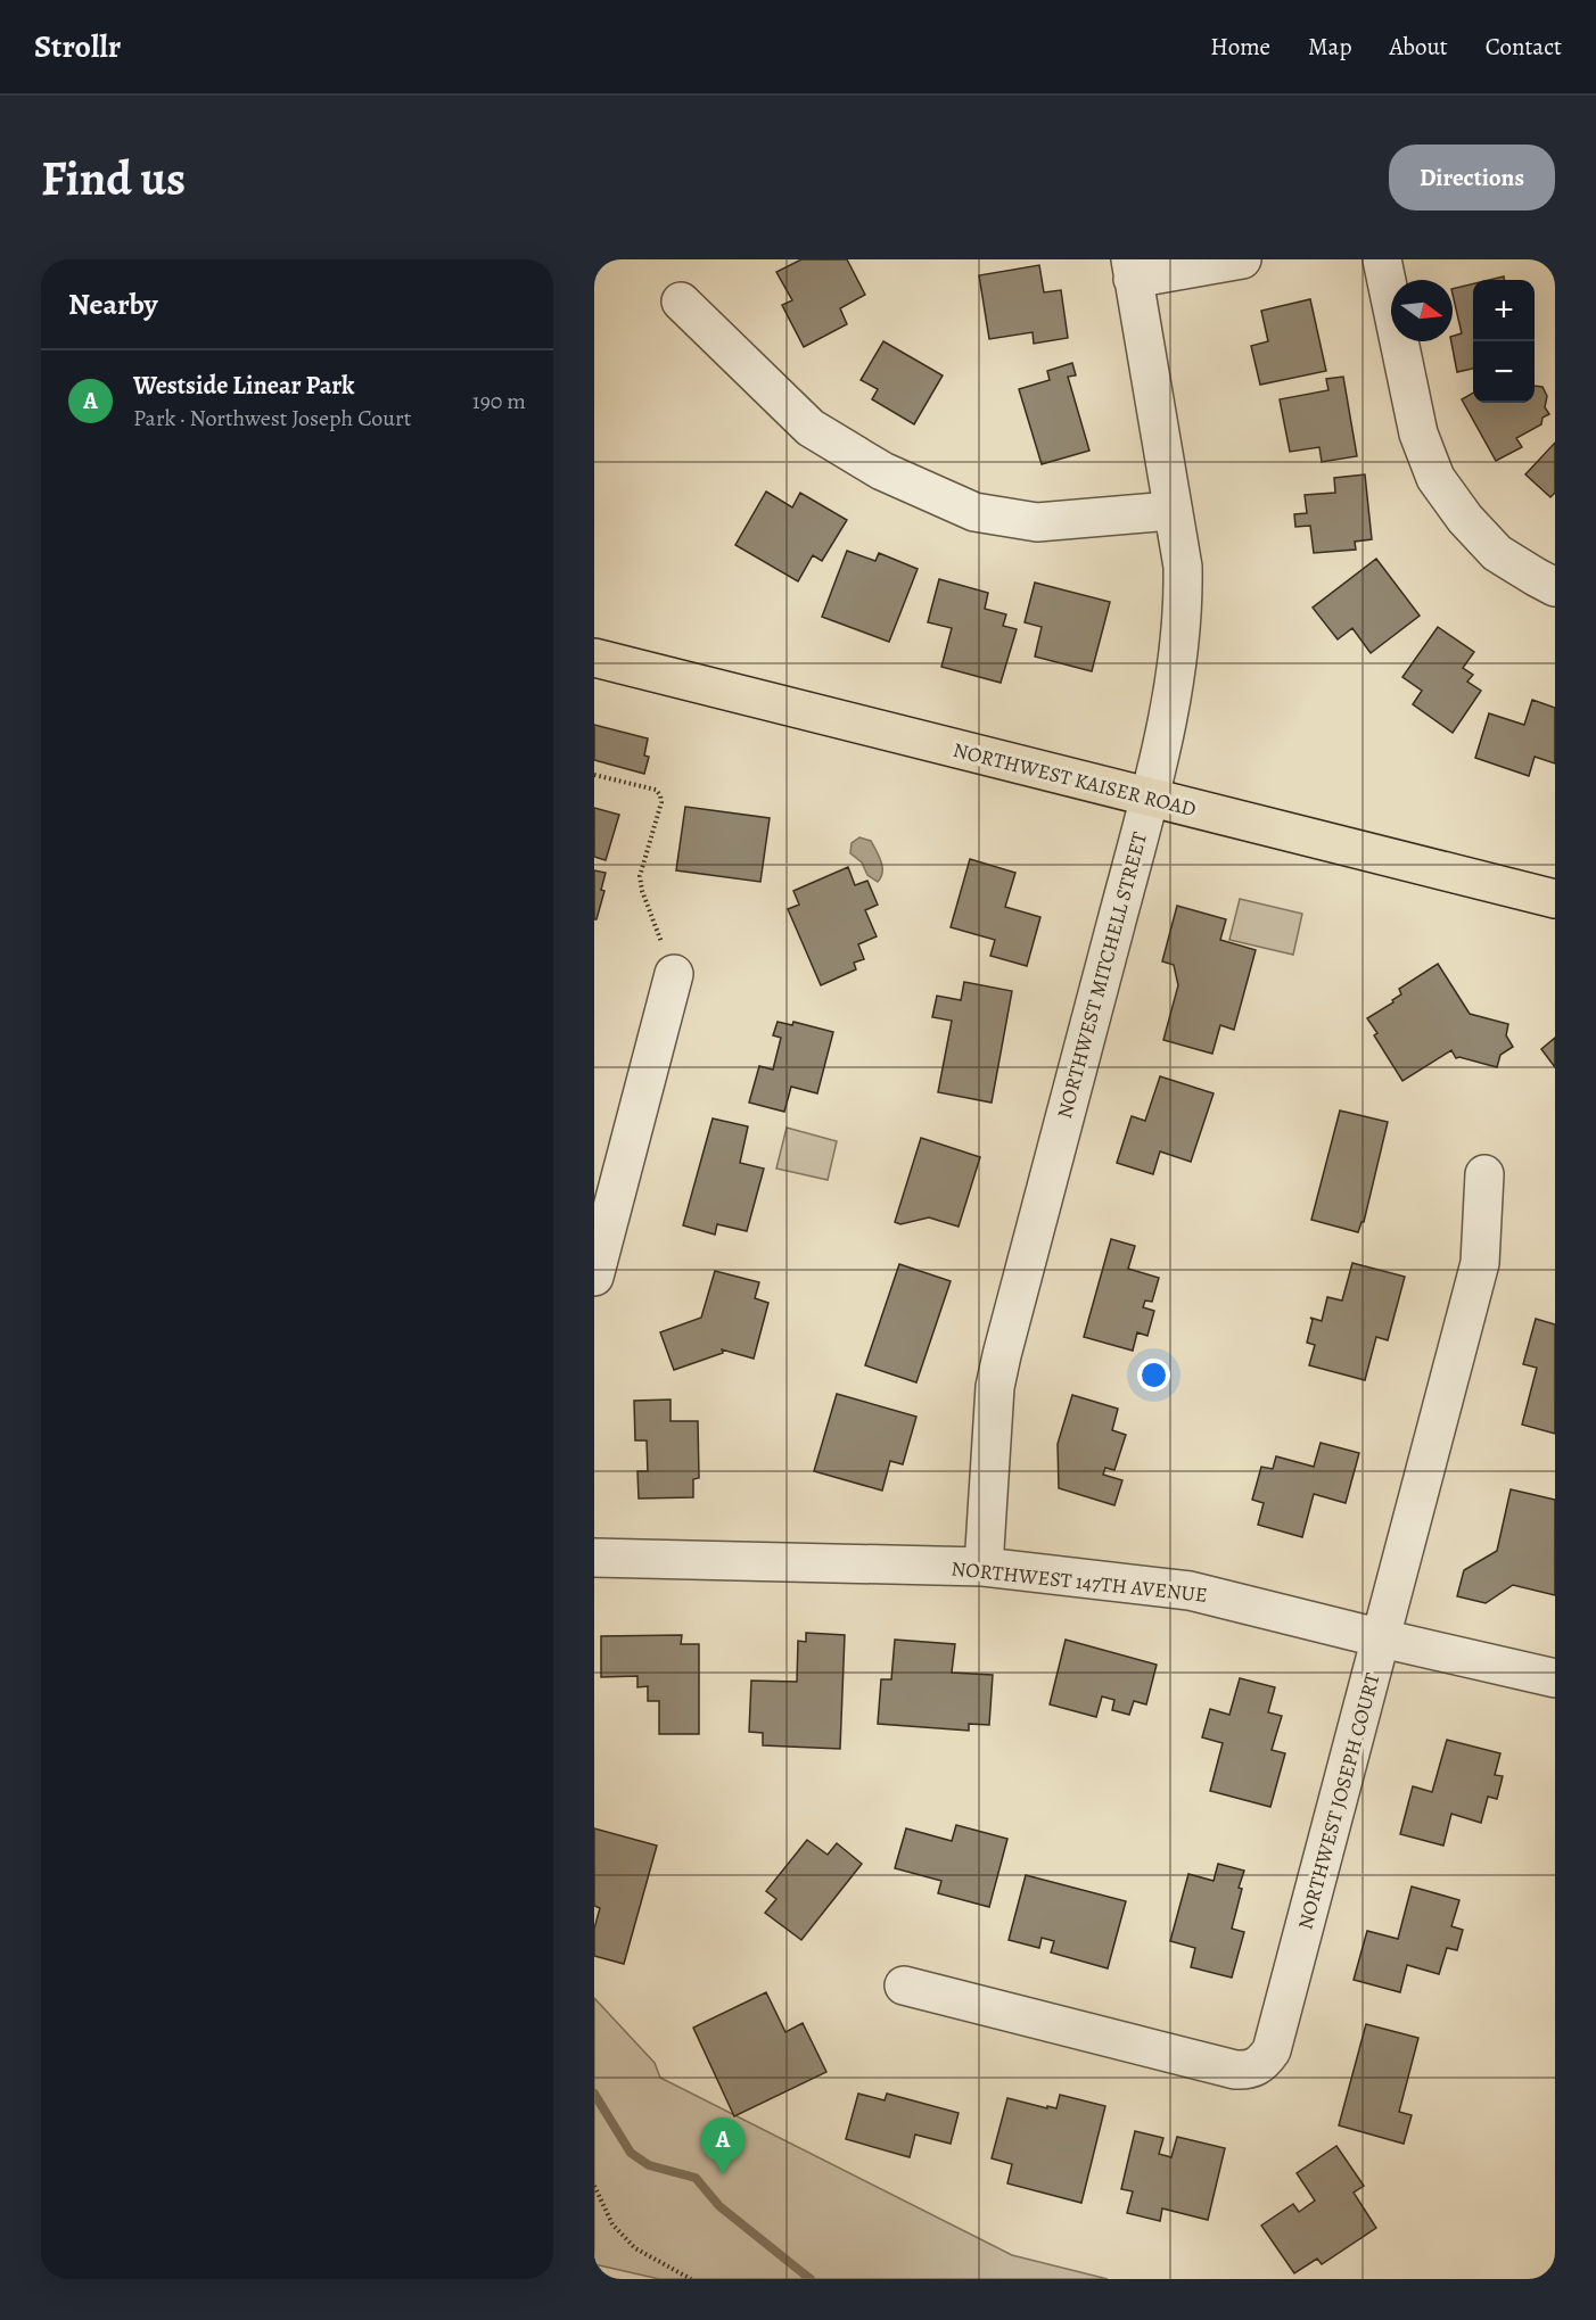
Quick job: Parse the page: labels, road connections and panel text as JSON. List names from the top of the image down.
{
  "streets": {
    "main road": ["NORTHWEST KAISER ROAD"],
    "street": ["NORTHWEST MITCHELL STREET", "NORTHWEST 147TH AVENUE", "NORTHWEST JOSEPH COURT"]
  },
  "crossings": [
    ["NORTHWEST KAISER ROAD", "NORTHWEST MITCHELL STREET"],
    ["NORTHWEST MITCHELL STREET", "NORTHWEST 147TH AVENUE"],
    ["NORTHWEST 147TH AVENUE", "NORTHWEST JOSEPH COURT"]
  ],
  "north": "right",
  "page": {
    "header": "Strollr",
    "nav": [
      "Home",
      "Map",
      "About",
      "Contact"
    ],
    "buttons": "Directions",
    "title": "Find us",
    "heading": "Nearby",
    "map_buttons": ["+", "−"],
    "list": [
      {
        "mark": "A",
        "name": "Westside Linear Park",
        "note": "Park · Northwest Joseph Court",
        "value": "190 m"
      }
    ],
    "pins": "A"
  }
}
